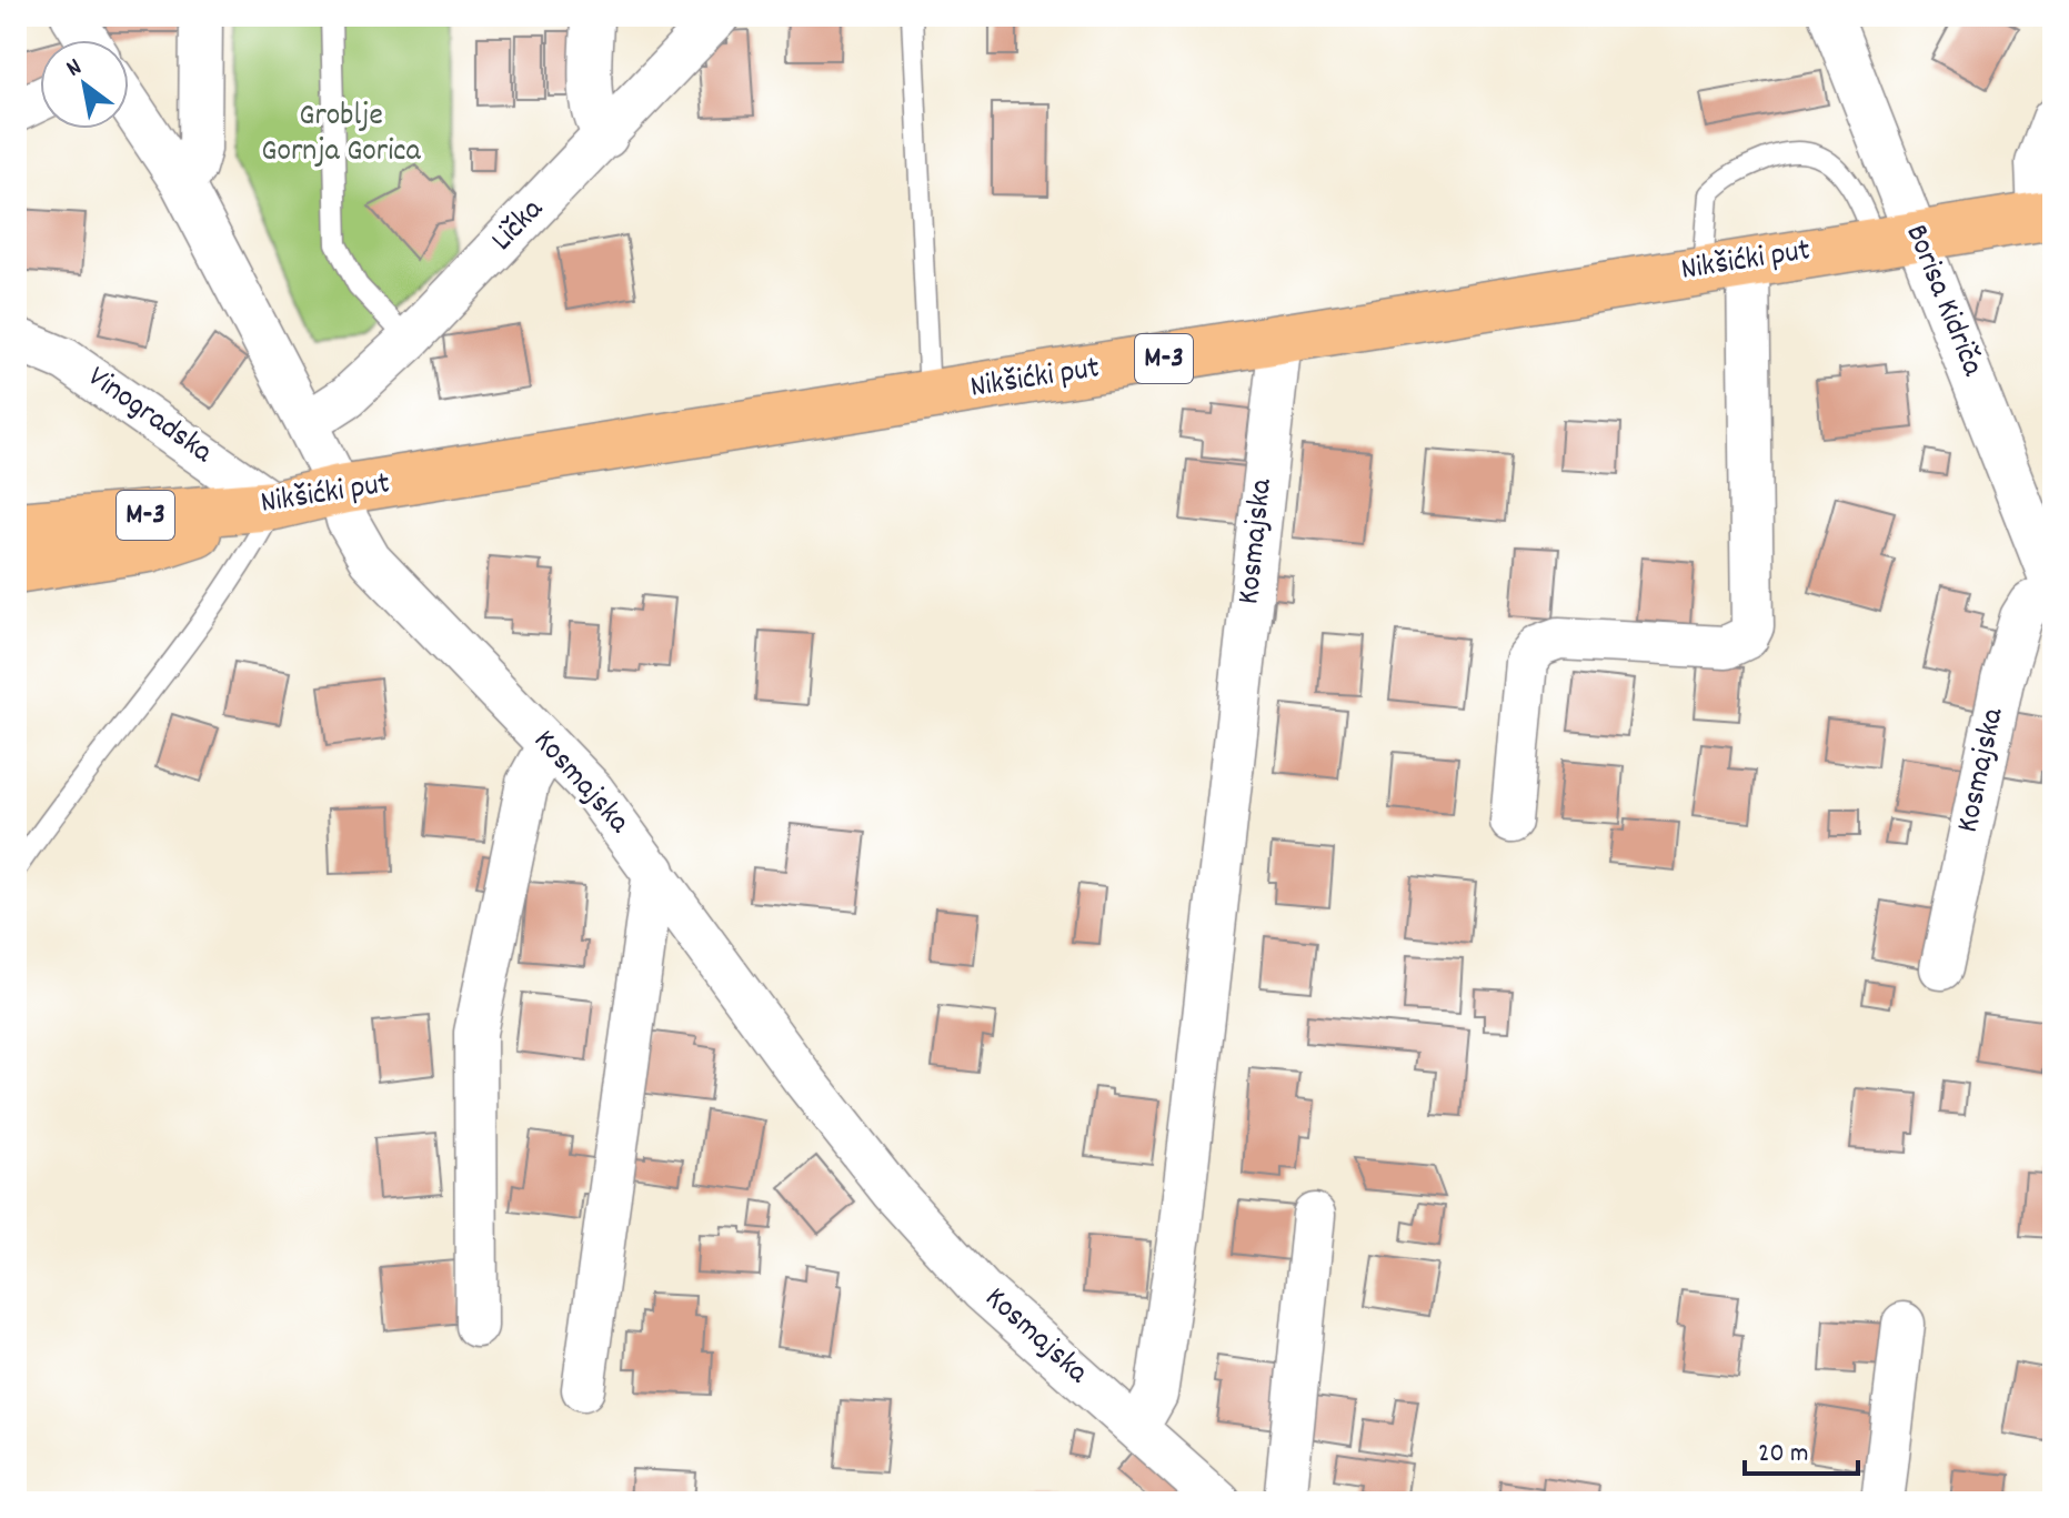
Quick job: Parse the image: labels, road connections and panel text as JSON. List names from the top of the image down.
{
  "streets": {
    "main road": ["Nikšićki put", "M-3"],
    "street": [
      "Lička",
      "Borisa Kidriča",
      "Vinogradska",
      "Kosmajska"
    ]
  },
  "crossings": [
    ["Lička", "Kosmajska"],
    ["Nikšićki put", "Borisa Kidriča"],
    ["Nikšićki put", "Vinogradska"],
    ["Nikšićki put", "Kosmajska"],
    ["Borisa Kidriča", "Kosmajska"]
  ],
  "parks": ["Groblje Gornja Gorica"],
  "scale_bar": "20 m",
  "north": "top left"
}
